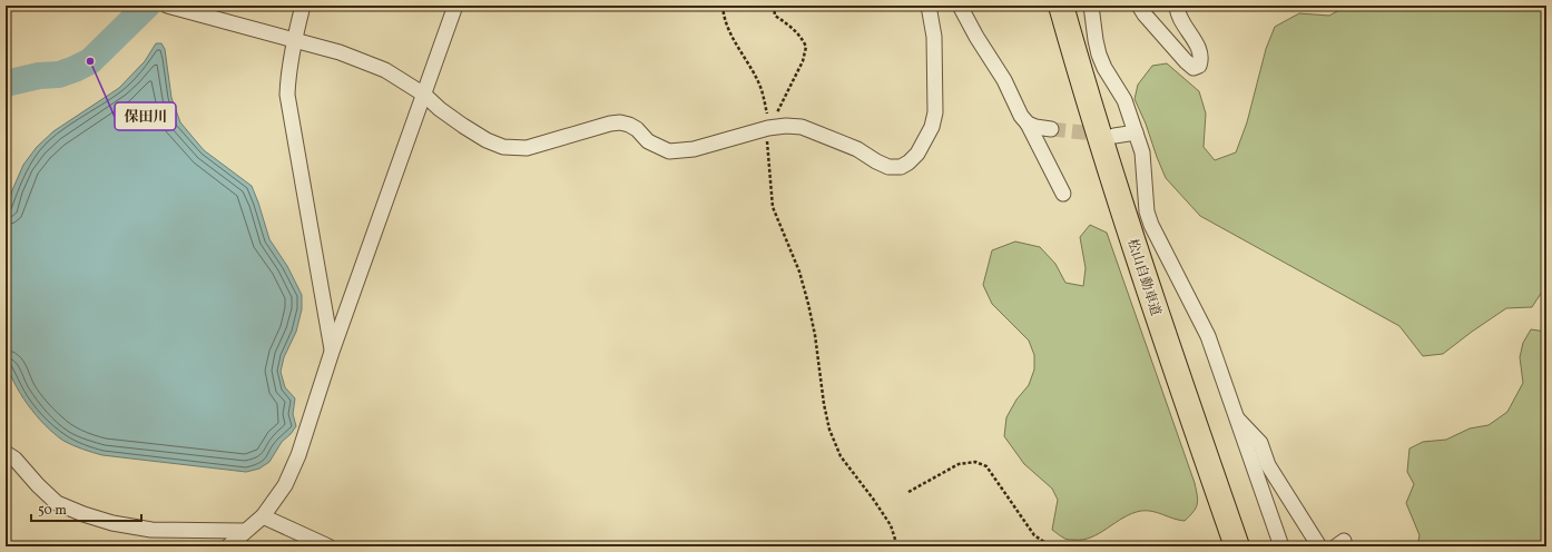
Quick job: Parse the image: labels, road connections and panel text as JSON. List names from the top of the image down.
{
  "streets": {
    "highway": ["松山自動車道"]
  },
  "places": ["保田川"],
  "scale_bar": "50 m"
}
